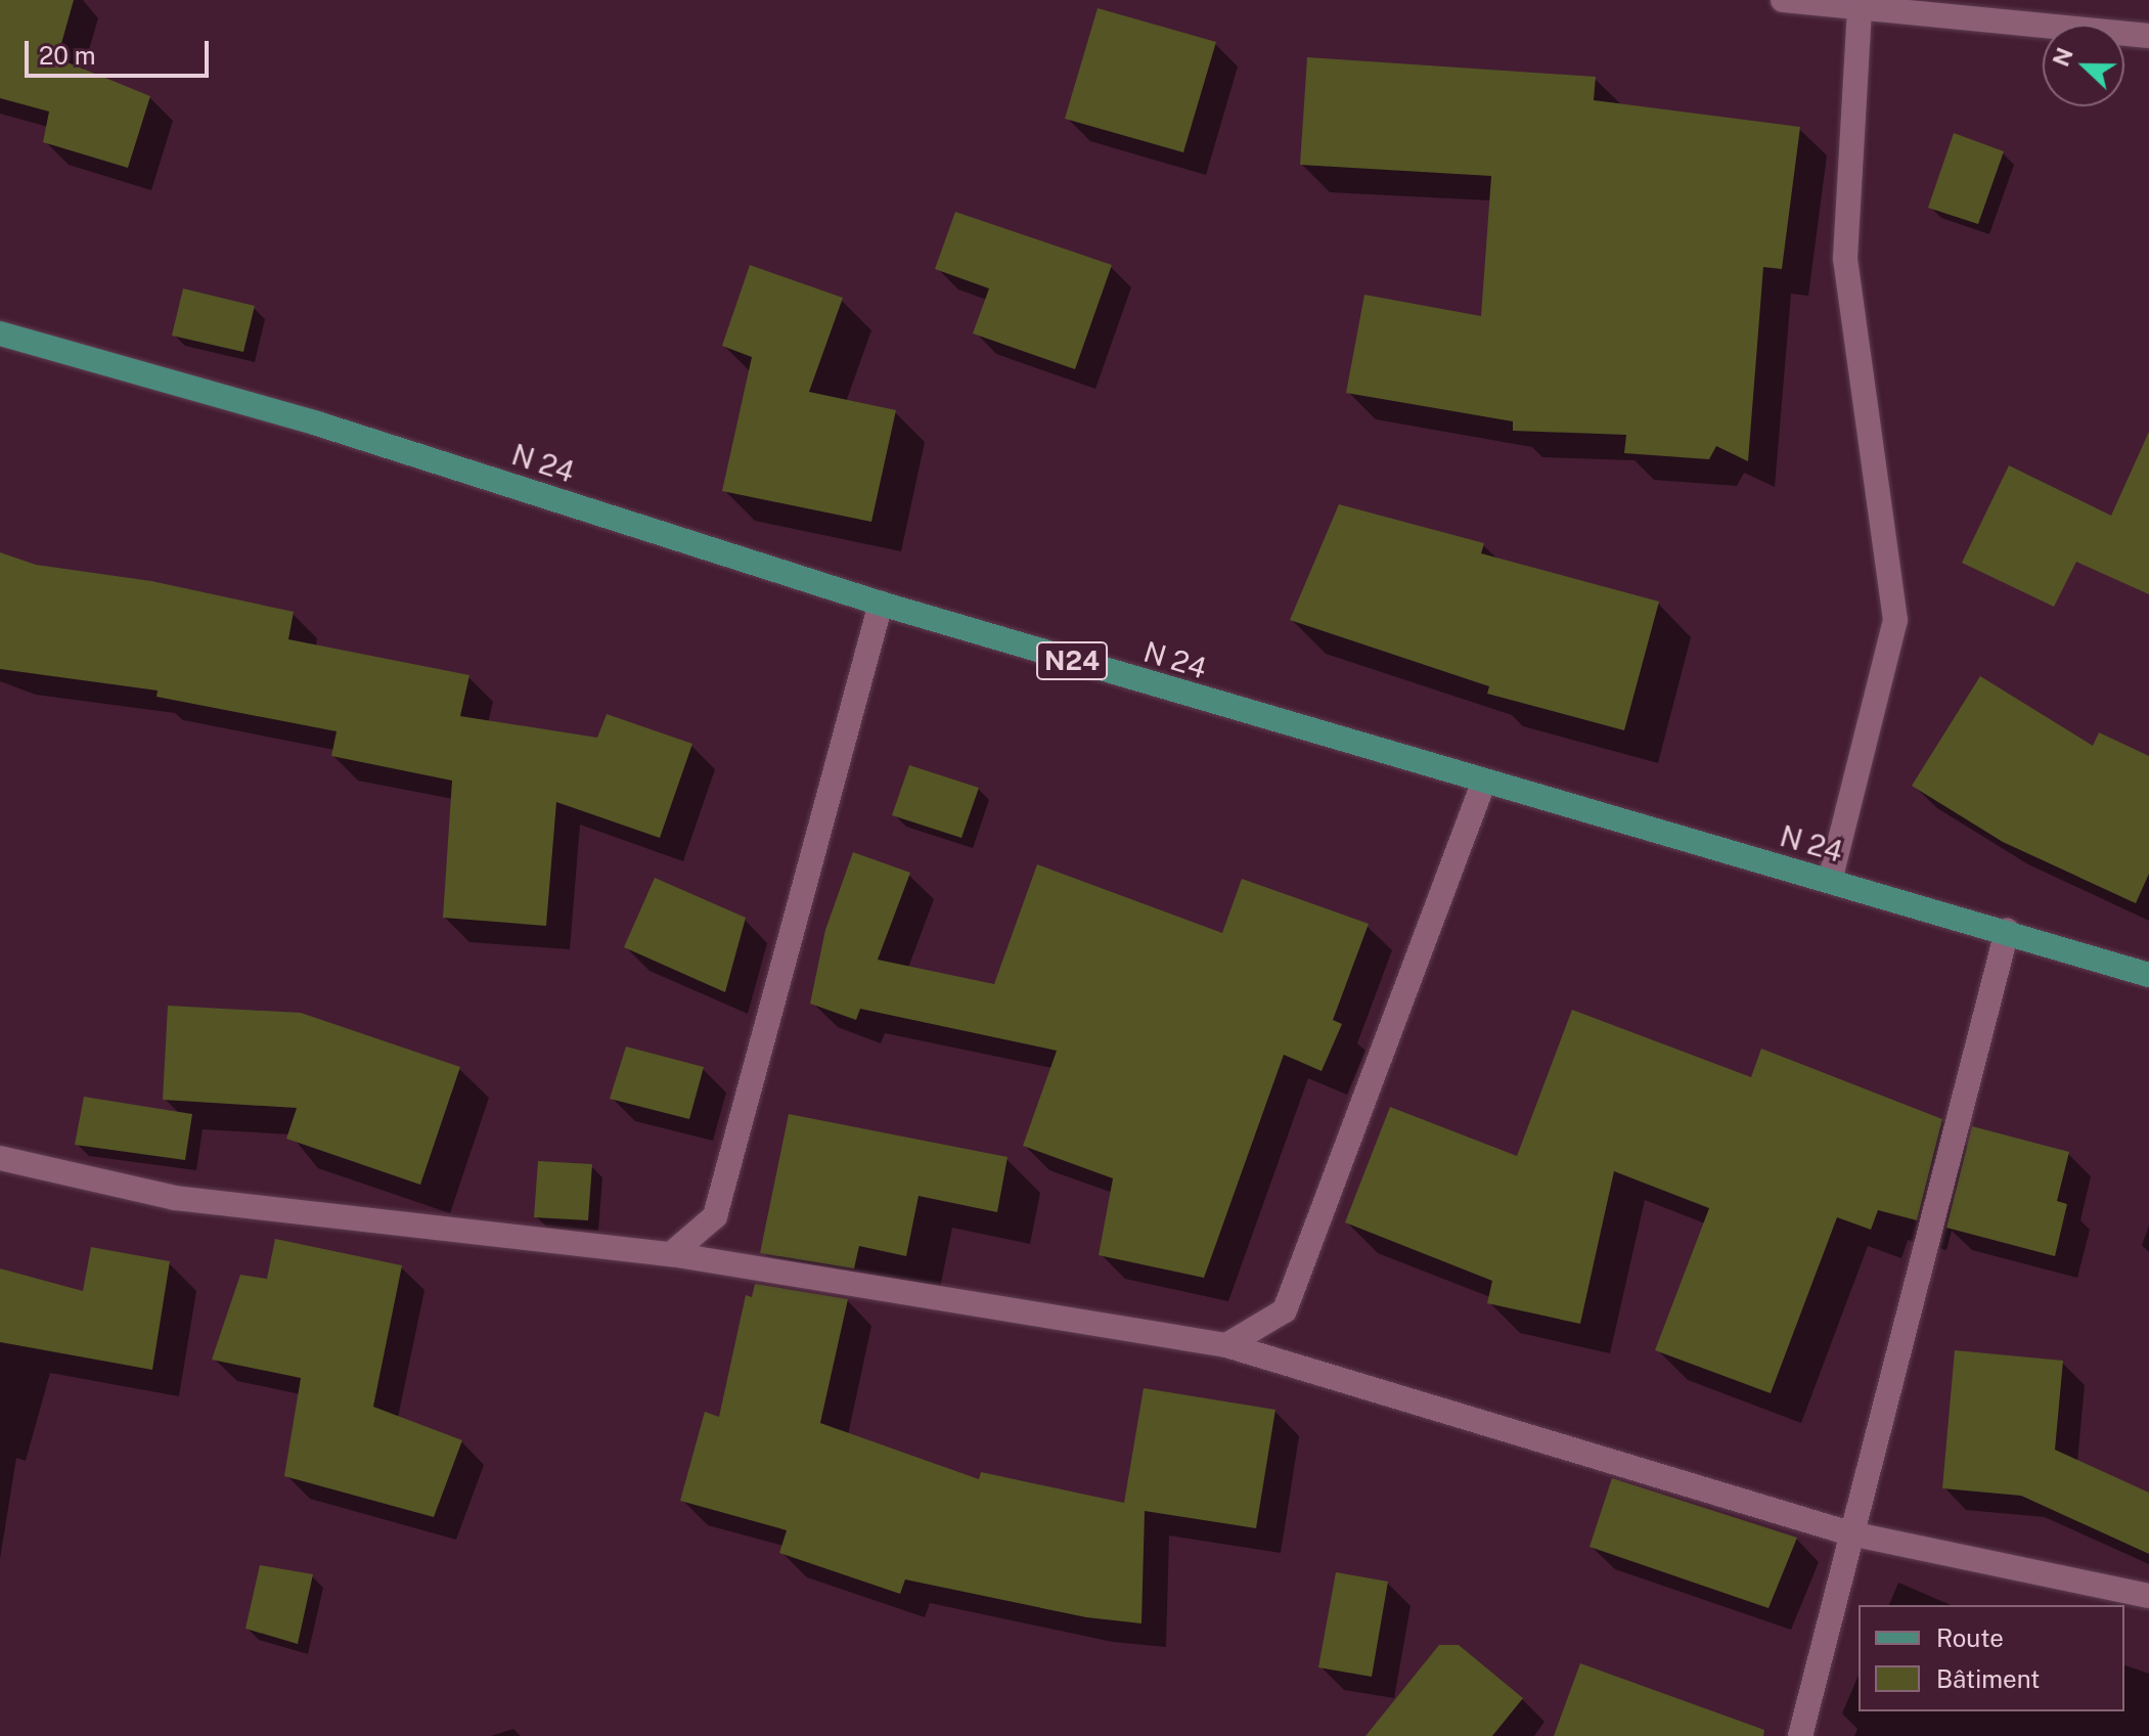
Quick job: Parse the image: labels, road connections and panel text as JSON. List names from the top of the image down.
{
  "streets": {
    "main road": ["N 24", "N24"]
  },
  "legend": ["Route", "Bâtiment"],
  "scale_bar": "20 m",
  "north": "left"
}
